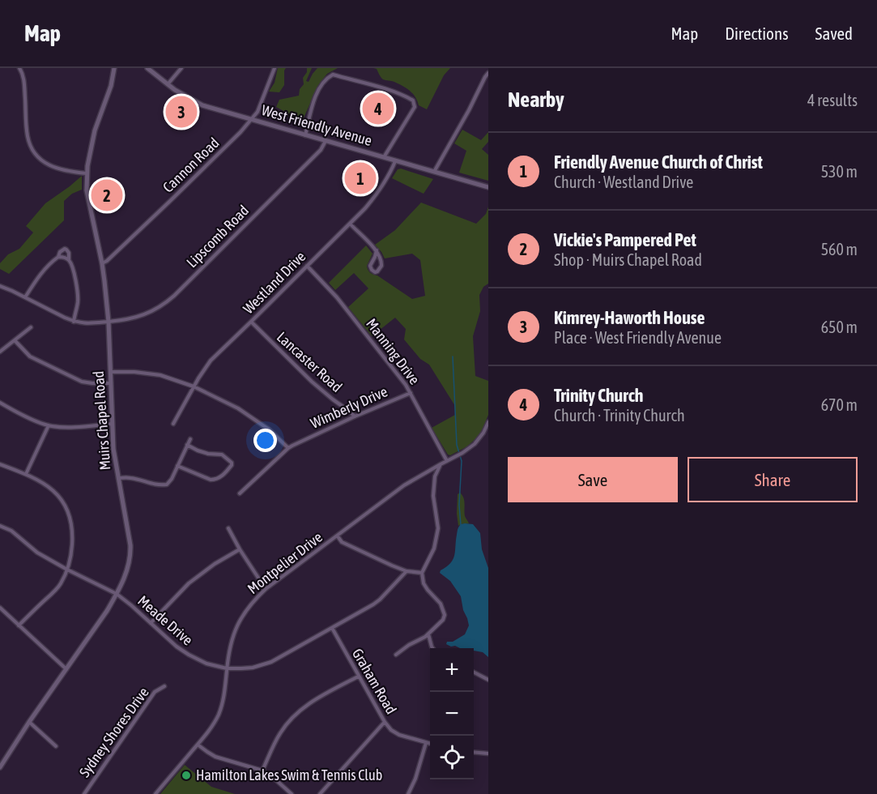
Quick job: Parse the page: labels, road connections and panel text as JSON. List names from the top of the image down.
{
  "streets": {
    "main road": ["West Friendly Avenue", "Muirs Chapel Road"],
    "street": [
      "Cannon Road",
      "Lipscomb Road",
      "Westland Drive",
      "Manning Drive",
      "Lancaster Road",
      "Wimberly Drive",
      "Montpelier Drive",
      "Meade Drive",
      "Graham Road",
      "Sydney Shores Drive"
    ]
  },
  "crossings": [
    ["West Friendly Avenue", "Cannon Road"],
    ["West Friendly Avenue", "Lipscomb Road"],
    ["West Friendly Avenue", "Westland Drive"],
    ["Cannon Road", "Muirs Chapel Road"],
    ["Lipscomb Road", "Muirs Chapel Road"],
    ["Westland Drive", "Manning Drive"],
    ["Westland Drive", "Lancaster Road"],
    ["Manning Drive", "Wimberly Drive"],
    ["Manning Drive", "Montpelier Drive"],
    ["Lancaster Road", "Wimberly Drive"],
    ["Muirs Chapel Road", "Meade Drive"],
    ["Montpelier Drive", "Meade Drive"],
    ["Meade Drive", "Graham Road"]
  ],
  "places": ["Hamilton Lakes Swim & Tennis Club"],
  "page": {
    "header": "Map",
    "nav": ["Map", "Directions", "Saved"],
    "heading": ["Nearby", "4 results"],
    "pins": [
      "4",
      "3",
      "1",
      "2"
    ],
    "list": [
      {
        "mark": "1",
        "name": "Friendly Avenue Church of Christ",
        "note": "Church · Westland Drive",
        "value": "530 m"
      },
      {
        "mark": "2",
        "name": "Vickie's Pampered Pet",
        "note": "Shop · Muirs Chapel Road",
        "value": "560 m"
      },
      {
        "mark": "3",
        "name": "Kimrey-Haworth House",
        "note": "Place · West Friendly Avenue",
        "value": "650 m"
      },
      {
        "mark": "4",
        "name": "Trinity Church",
        "note": "Church · Trinity Church",
        "value": "670 m"
      }
    ],
    "buttons": ["Save", "Share"],
    "map_buttons": ["+", "−"]
  }
}
